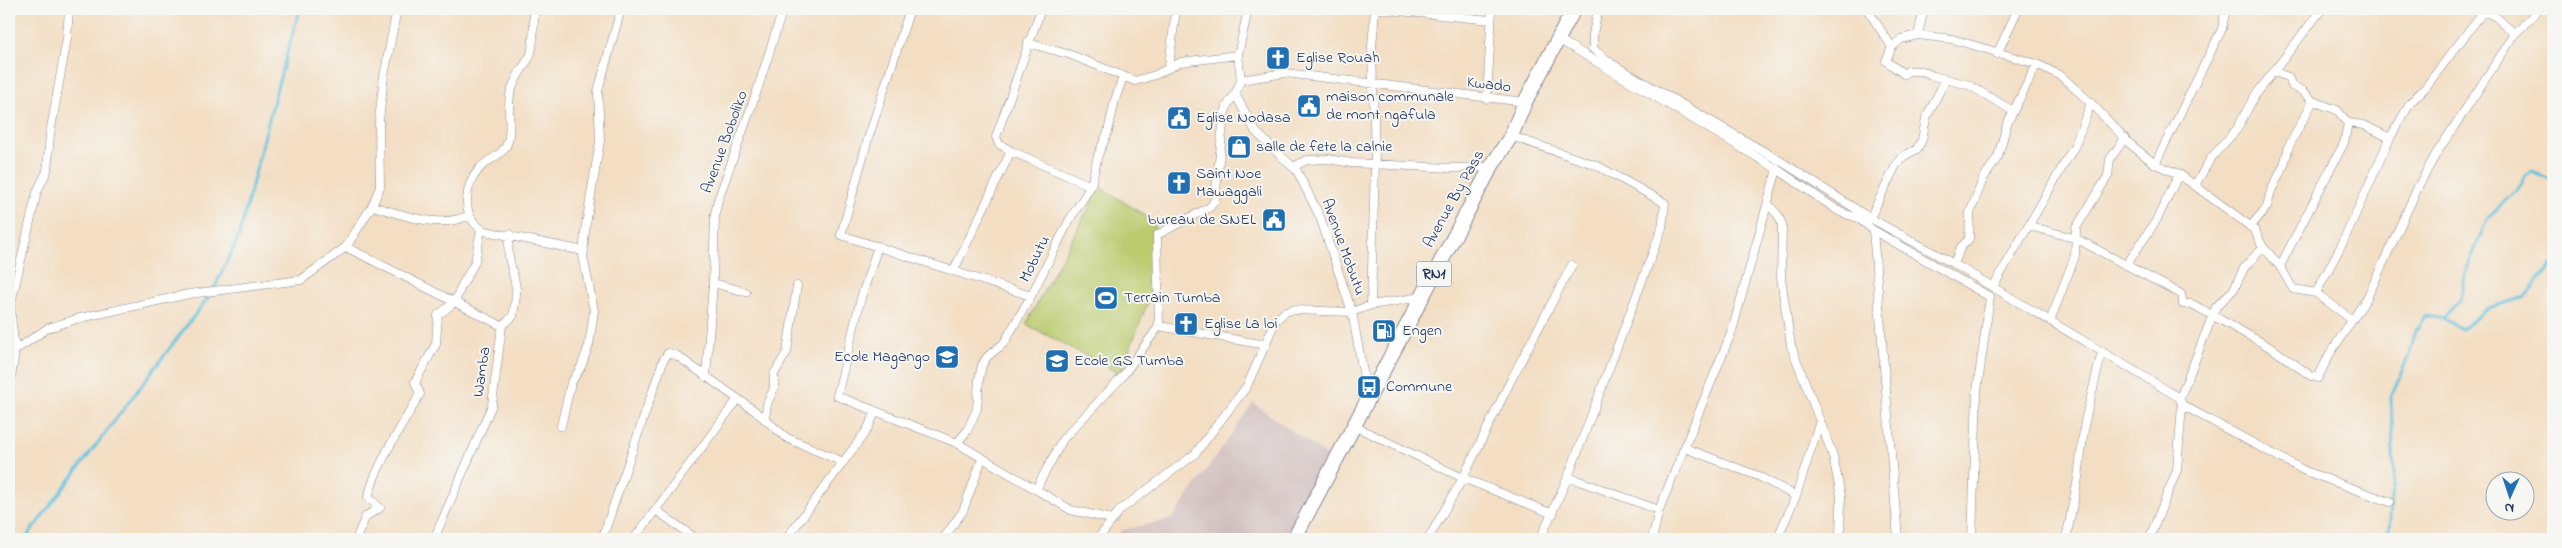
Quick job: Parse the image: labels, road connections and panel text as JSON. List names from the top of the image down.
{
  "streets": {
    "highway": ["Avenue By Pass", "RN1"],
    "street": [
      "Kwado",
      "Avenue Boboliko",
      "Avenue Mobutu",
      "Mobutu",
      "Wamba"
    ]
  },
  "crossings": [
    ["Kwado", "Avenue By Pass"],
    ["Avenue By Pass", "Avenue Mobutu"]
  ],
  "places": {
    "church": ["Eglise Rouah", "Saint Noe Mawaggali", "Eglise La loi"],
    "public building": ["maison communale de mont ngafula", "Eglise Nodasa", "bureau de SNEL"],
    "shop": ["salle de fete la calnie"],
    "sports": ["Terrain Tumba"],
    "fuel station": ["Engen"],
    "school or university": ["Ecole Magango", "Ecole GS Tumba"],
    "bus stop": ["Commune"]
  },
  "north": "bottom"
}
